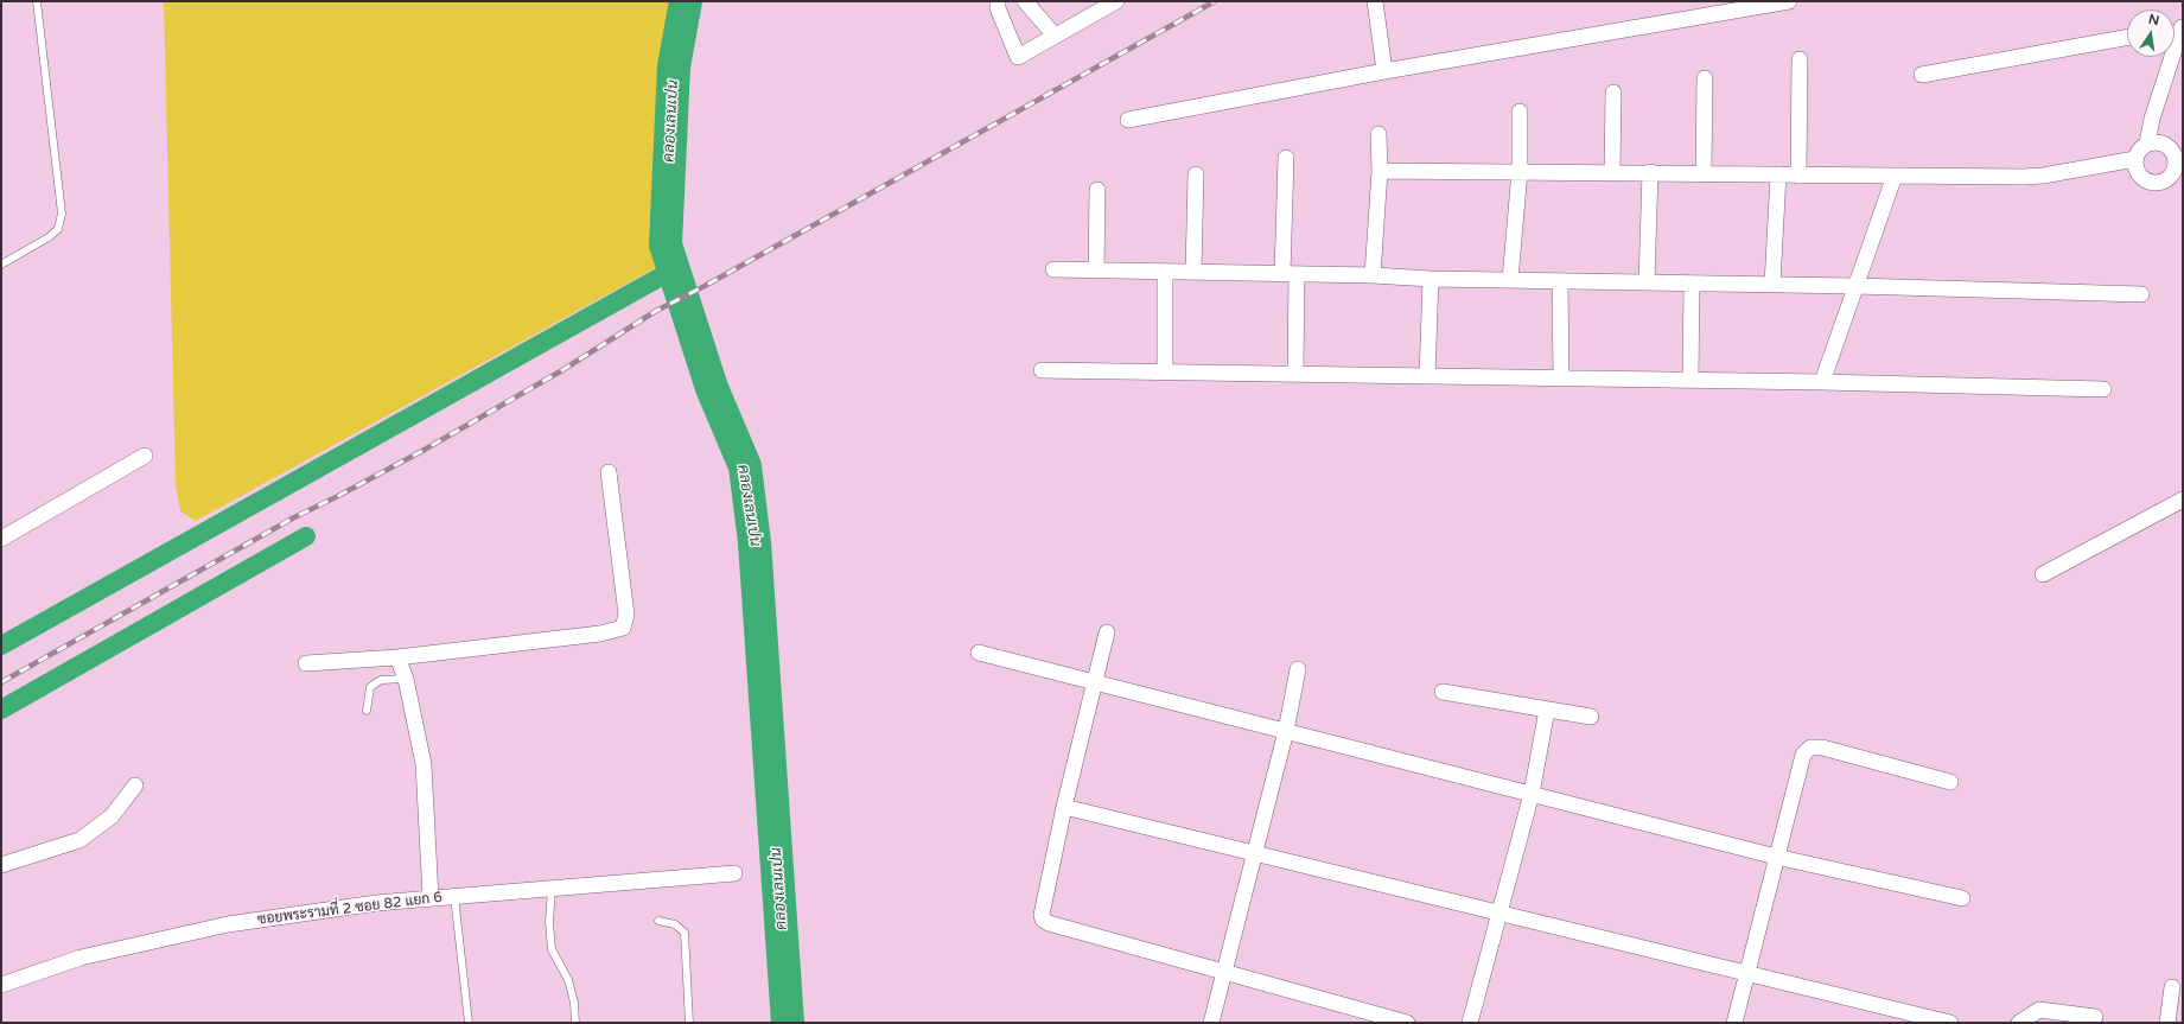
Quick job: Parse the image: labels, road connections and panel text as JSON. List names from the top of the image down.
{
  "streets": {
    "street": ["ซอยพระรามที่ 2 ซอย 82 แยก 6"]
  },
  "water": ["คลองเลนเปน"],
  "north": "top"
}
